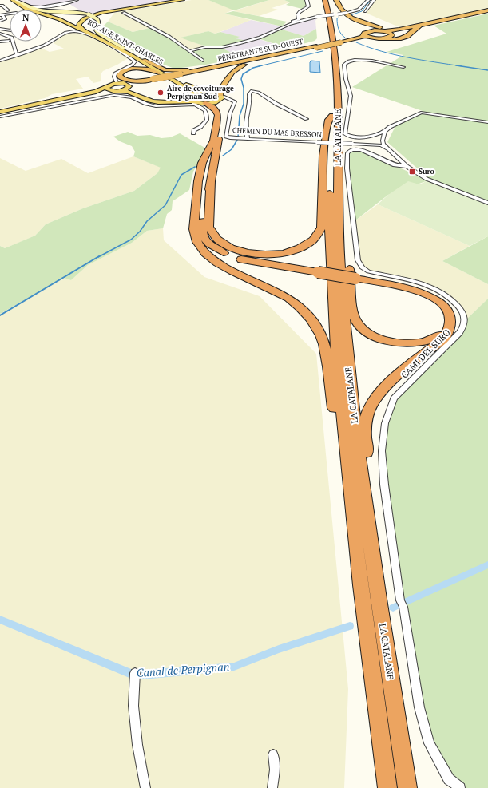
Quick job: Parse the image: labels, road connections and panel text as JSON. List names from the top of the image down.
{
  "streets": {
    "highway": ["PÉNÉTRANTE SUD-OUEST", "LA CATALANE"],
    "main road": ["ROCADE SAINT-CHARLES"],
    "street": ["CHEMIN DU MAS BRESSON", "CAMI DEL SURO"]
  },
  "crossings": [
    ["ROCADE SAINT-CHARLES", "CHEMIN DU MAS BRESSON"],
    ["CHEMIN DU MAS BRESSON", "CAMI DEL SURO"]
  ],
  "water": ["Canal de Perpignan"],
  "places": {
    "other": ["Aire de covoiturage Perpignan Sud"],
    "transit": ["Suro"]
  },
  "north": "top"
}
